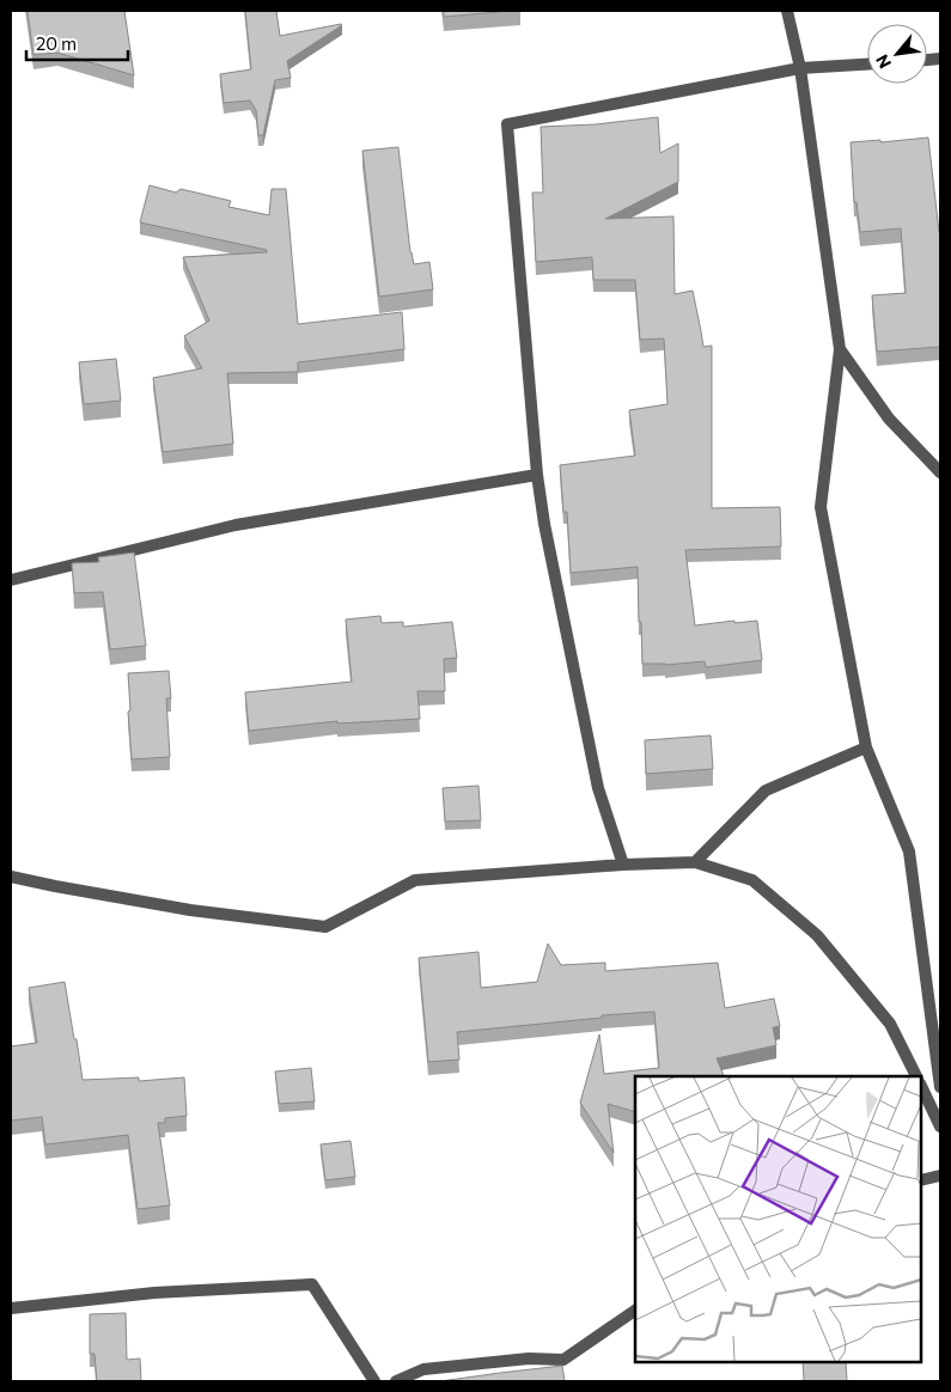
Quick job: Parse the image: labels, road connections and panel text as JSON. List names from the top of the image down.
{
  "scale_bar": "20 m",
  "north": "bottom left"
}
